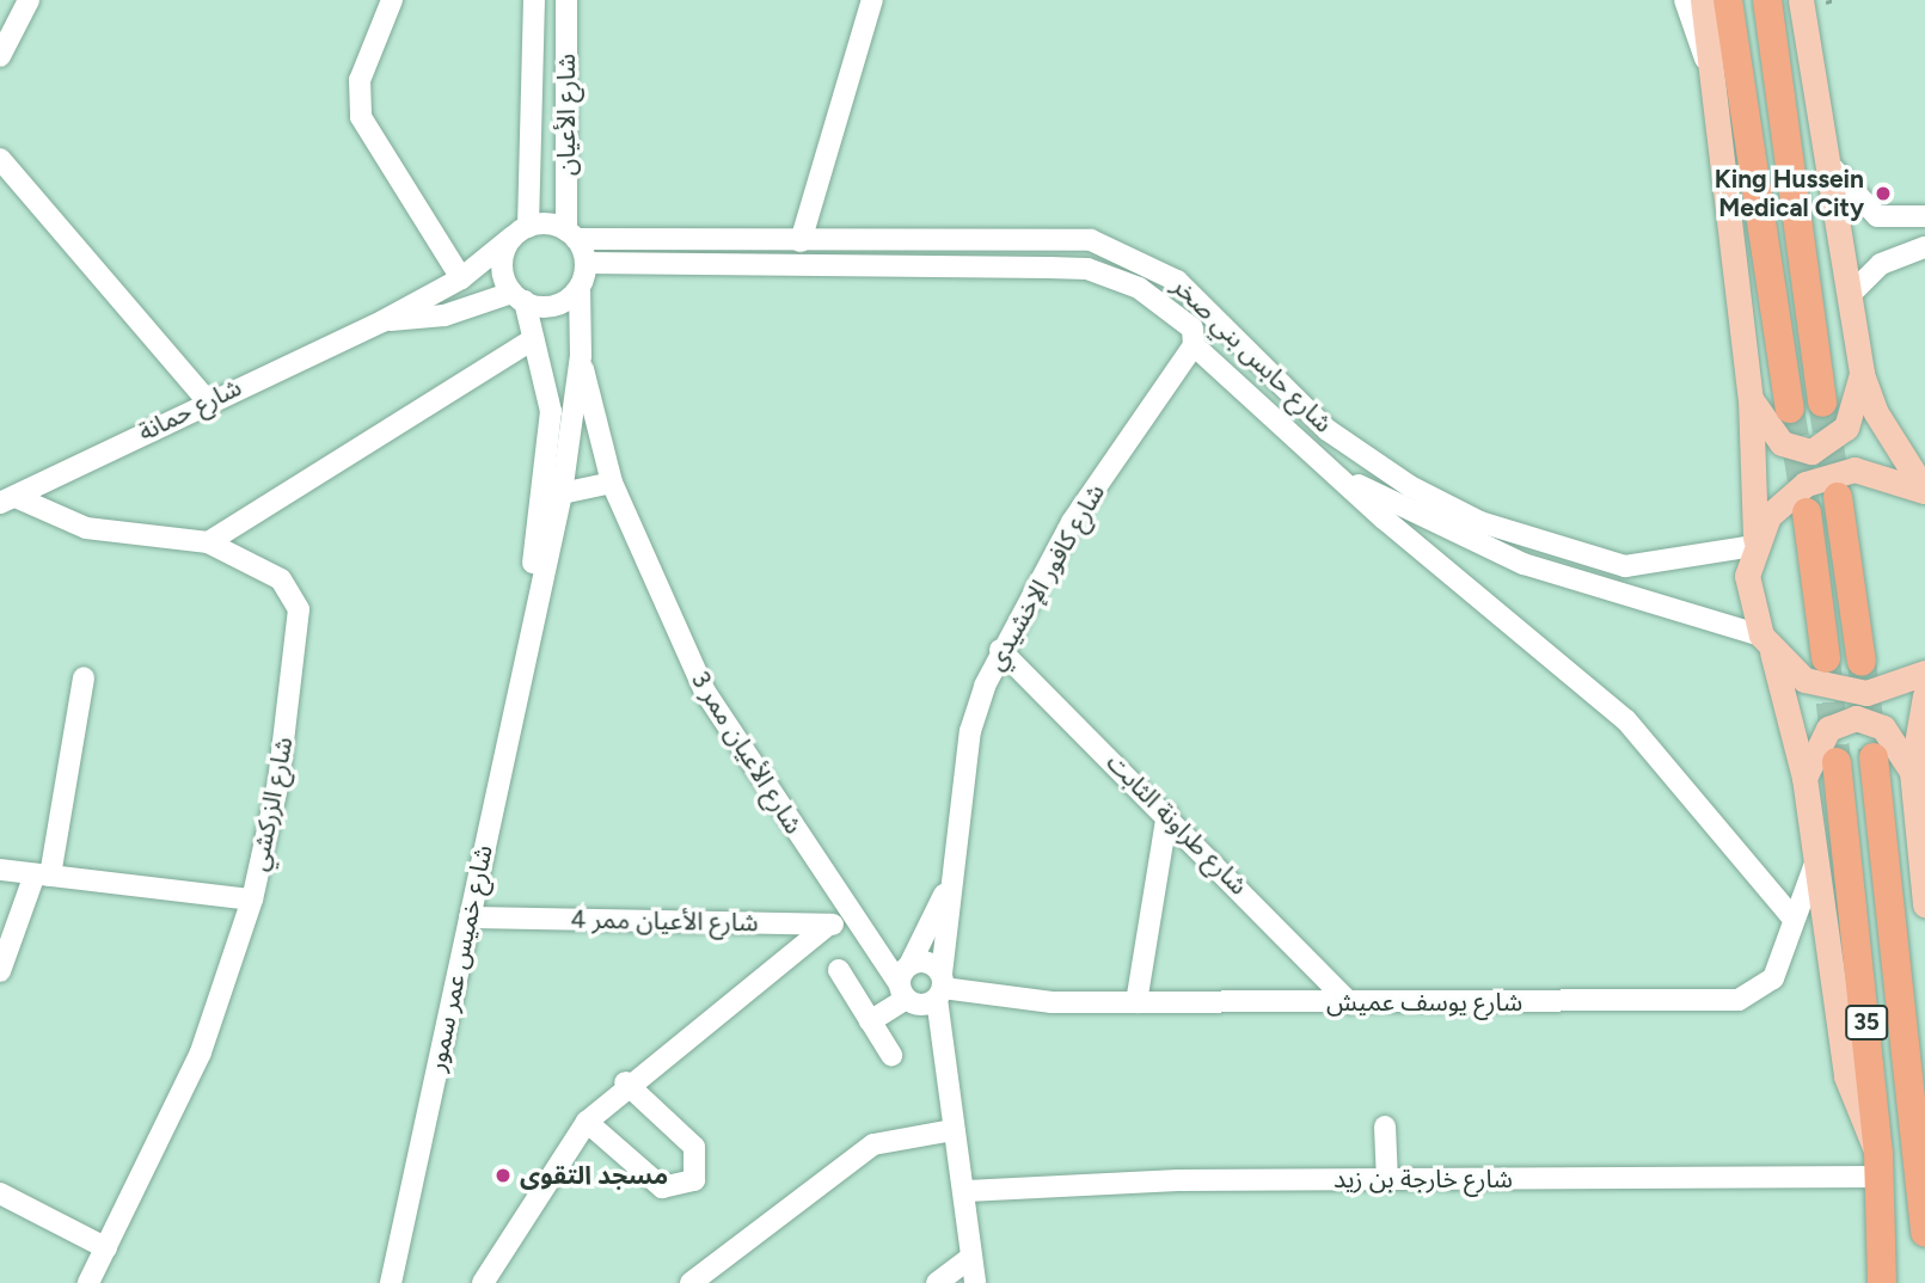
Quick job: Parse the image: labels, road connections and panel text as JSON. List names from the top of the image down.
{
  "streets": {
    "highway": ["35"],
    "street": [
      "شارع الأعيان",
      "شارع حابس بني صخر",
      "شارع حمانة",
      "شارع كافور الإخشيدي",
      "شارع الأعيان ممر 3",
      "شارع الزركشي",
      "شارع طراونة الثابت",
      "شارع الأعيان ممر 4",
      "شارع خميس عمر سمور",
      "شارع يوسف عميش",
      "شارع خارجة بن زيد"
    ]
  },
  "crossings": [
    ["شارع الأعيان", "شارع حابس بني صخر"],
    ["شارع الأعيان", "شارع حمانة"],
    ["شارع الأعيان", "شارع خميس عمر سمور"],
    ["شارع حابس بني صخر", "شارع حمانة"],
    ["شارع حابس بني صخر", "شارع كافور الإخشيدي"],
    ["شارع حابس بني صخر", "شارع خميس عمر سمور"],
    ["شارع حابس بني صخر", "شارع يوسف عميش"],
    ["شارع حمانة", "شارع الزركشي"],
    ["شارع حمانة", "شارع خميس عمر سمور"],
    ["شارع كافور الإخشيدي", "شارع الأعيان ممر 3"],
    ["شارع كافور الإخشيدي", "شارع طراونة الثابت"],
    ["شارع كافور الإخشيدي", "شارع يوسف عميش"],
    ["شارع كافور الإخشيدي", "شارع خارجة بن زيد"],
    ["شارع الأعيان ممر 3", "شارع الأعيان ممر 4"],
    ["شارع الأعيان ممر 3", "شارع خميس عمر سمور"],
    ["شارع الأعيان ممر 3", "شارع يوسف عميش"],
    ["شارع طراونة الثابت", "شارع يوسف عميش"],
    ["شارع الأعيان ممر 4", "شارع خميس عمر سمور"],
    ["35", "شارع خارجة بن زيد"]
  ],
  "places": ["King Hussein Medical City", "مسجد التقوى"]
}
